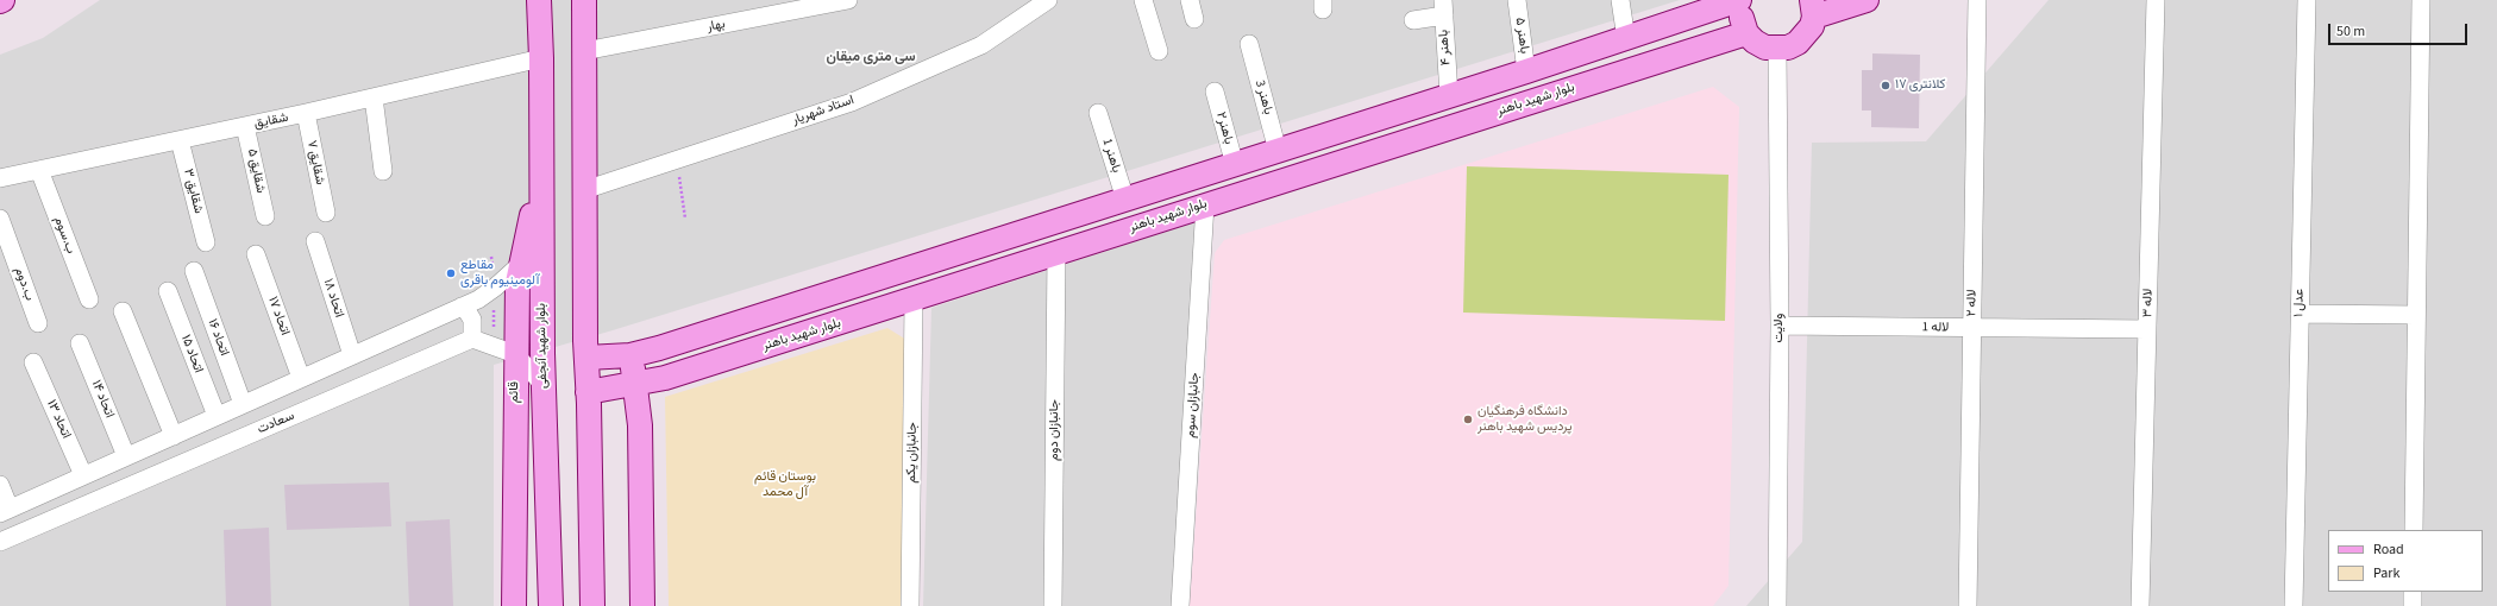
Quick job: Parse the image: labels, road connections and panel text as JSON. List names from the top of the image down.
{
  "streets": {
    "main road": ["بلوار شهید باهنر", "بلوار شهید آنجفی", "قائم"],
    "street": [
      "بهار",
      "باهنر ۵",
      "باهنر ۴",
      "باهنر 3",
      "استاد شهریار",
      "شقایق",
      "باهنر۲",
      "باهنر 1",
      "شقایق ۷",
      "شقایق ۵",
      "شقایق ۳",
      "ب.سوم",
      "ب.دوم",
      "اتحاد ۱۸",
      "لاله ۲",
      "لاله ۳",
      "عدل ۱",
      "اتحاد ۱۷",
      "ولایت",
      "لاله 1",
      "اتحاد ۱۶",
      "اتحاد ۱۵",
      "اتحاد ۱۴",
      "جانبازان سوم",
      "اتحاد ۱۳",
      "سعادت",
      "جانبازان دوم",
      "جانبازان یکم"
    ]
  },
  "crossings": [
    ["بلوار شهید باهنر", "جانبازان سوم"],
    ["بلوار شهید باهنر", "جانبازان دوم"],
    ["بلوار شهید باهنر", "جانبازان یکم"],
    ["شقایق", "شقایق ۷"],
    ["شقایق", "شقایق ۵"],
    ["شقایق", "شقایق ۳"],
    ["شقایق", "ب.سوم"],
    ["شقایق", "بلوار شهید آنجفی"],
    ["لاله ۲", "لاله 1"],
    ["لاله ۳", "لاله 1"],
    ["ولایت", "لاله 1"],
    ["بلوار شهید آنجفی", "قائم"]
  ],
  "districts": ["سی متری میقان"],
  "parks": ["بوستان قائم آل محمد"],
  "places": ["کلانتری ۱۷", "مقاطع آلومینیوم باقری", "دانشگاه فرهنگیان پردیس شهید باهنر"],
  "legend": ["Road", "Park"],
  "scale_bar": "50 m"
}
